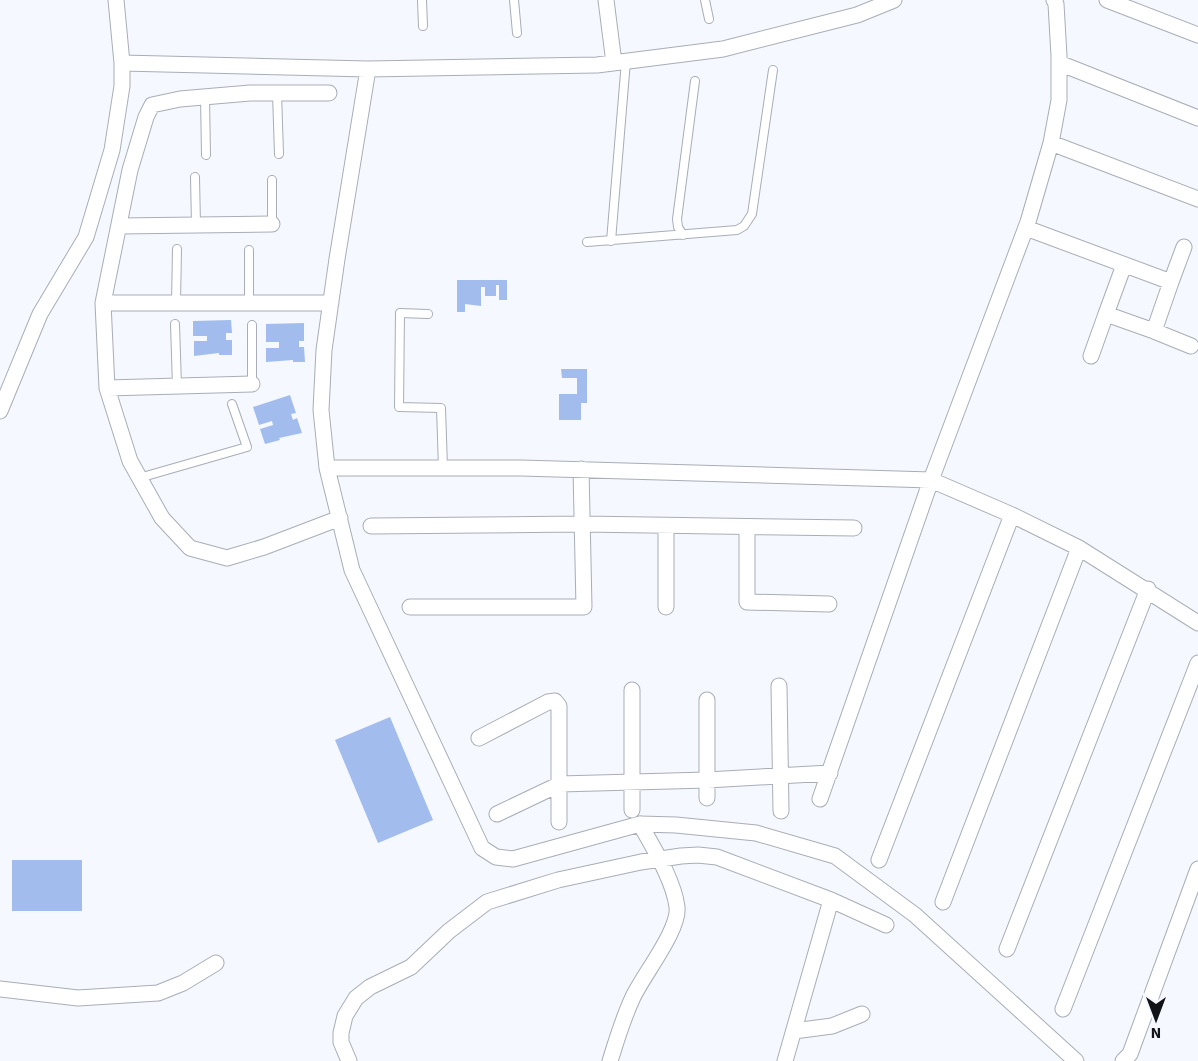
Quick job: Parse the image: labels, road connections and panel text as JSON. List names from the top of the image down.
{
  "north": "bottom"
}
